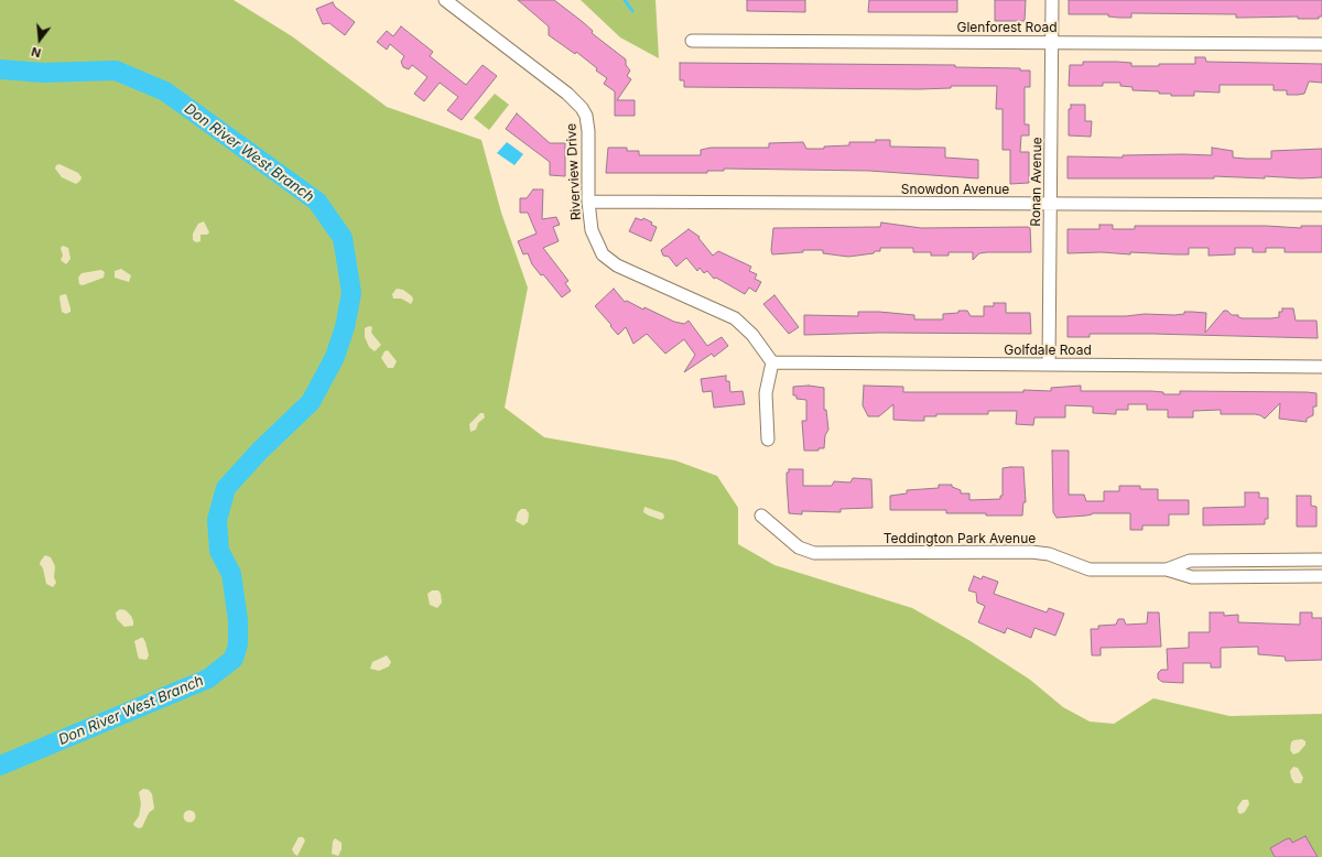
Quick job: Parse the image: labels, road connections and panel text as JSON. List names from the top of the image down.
{
  "streets": {
    "street": [
      "Glenforest Road",
      "Riverview Drive",
      "Ronan Avenue",
      "Snowdon Avenue",
      "Golfdale Road",
      "Teddington Park Avenue"
    ]
  },
  "crossings": [
    ["Glenforest Road", "Ronan Avenue"],
    ["Riverview Drive", "Snowdon Avenue"],
    ["Riverview Drive", "Golfdale Road"],
    ["Ronan Avenue", "Snowdon Avenue"],
    ["Ronan Avenue", "Golfdale Road"]
  ],
  "water": ["Don River West Branch"],
  "north": "bottom"
}
